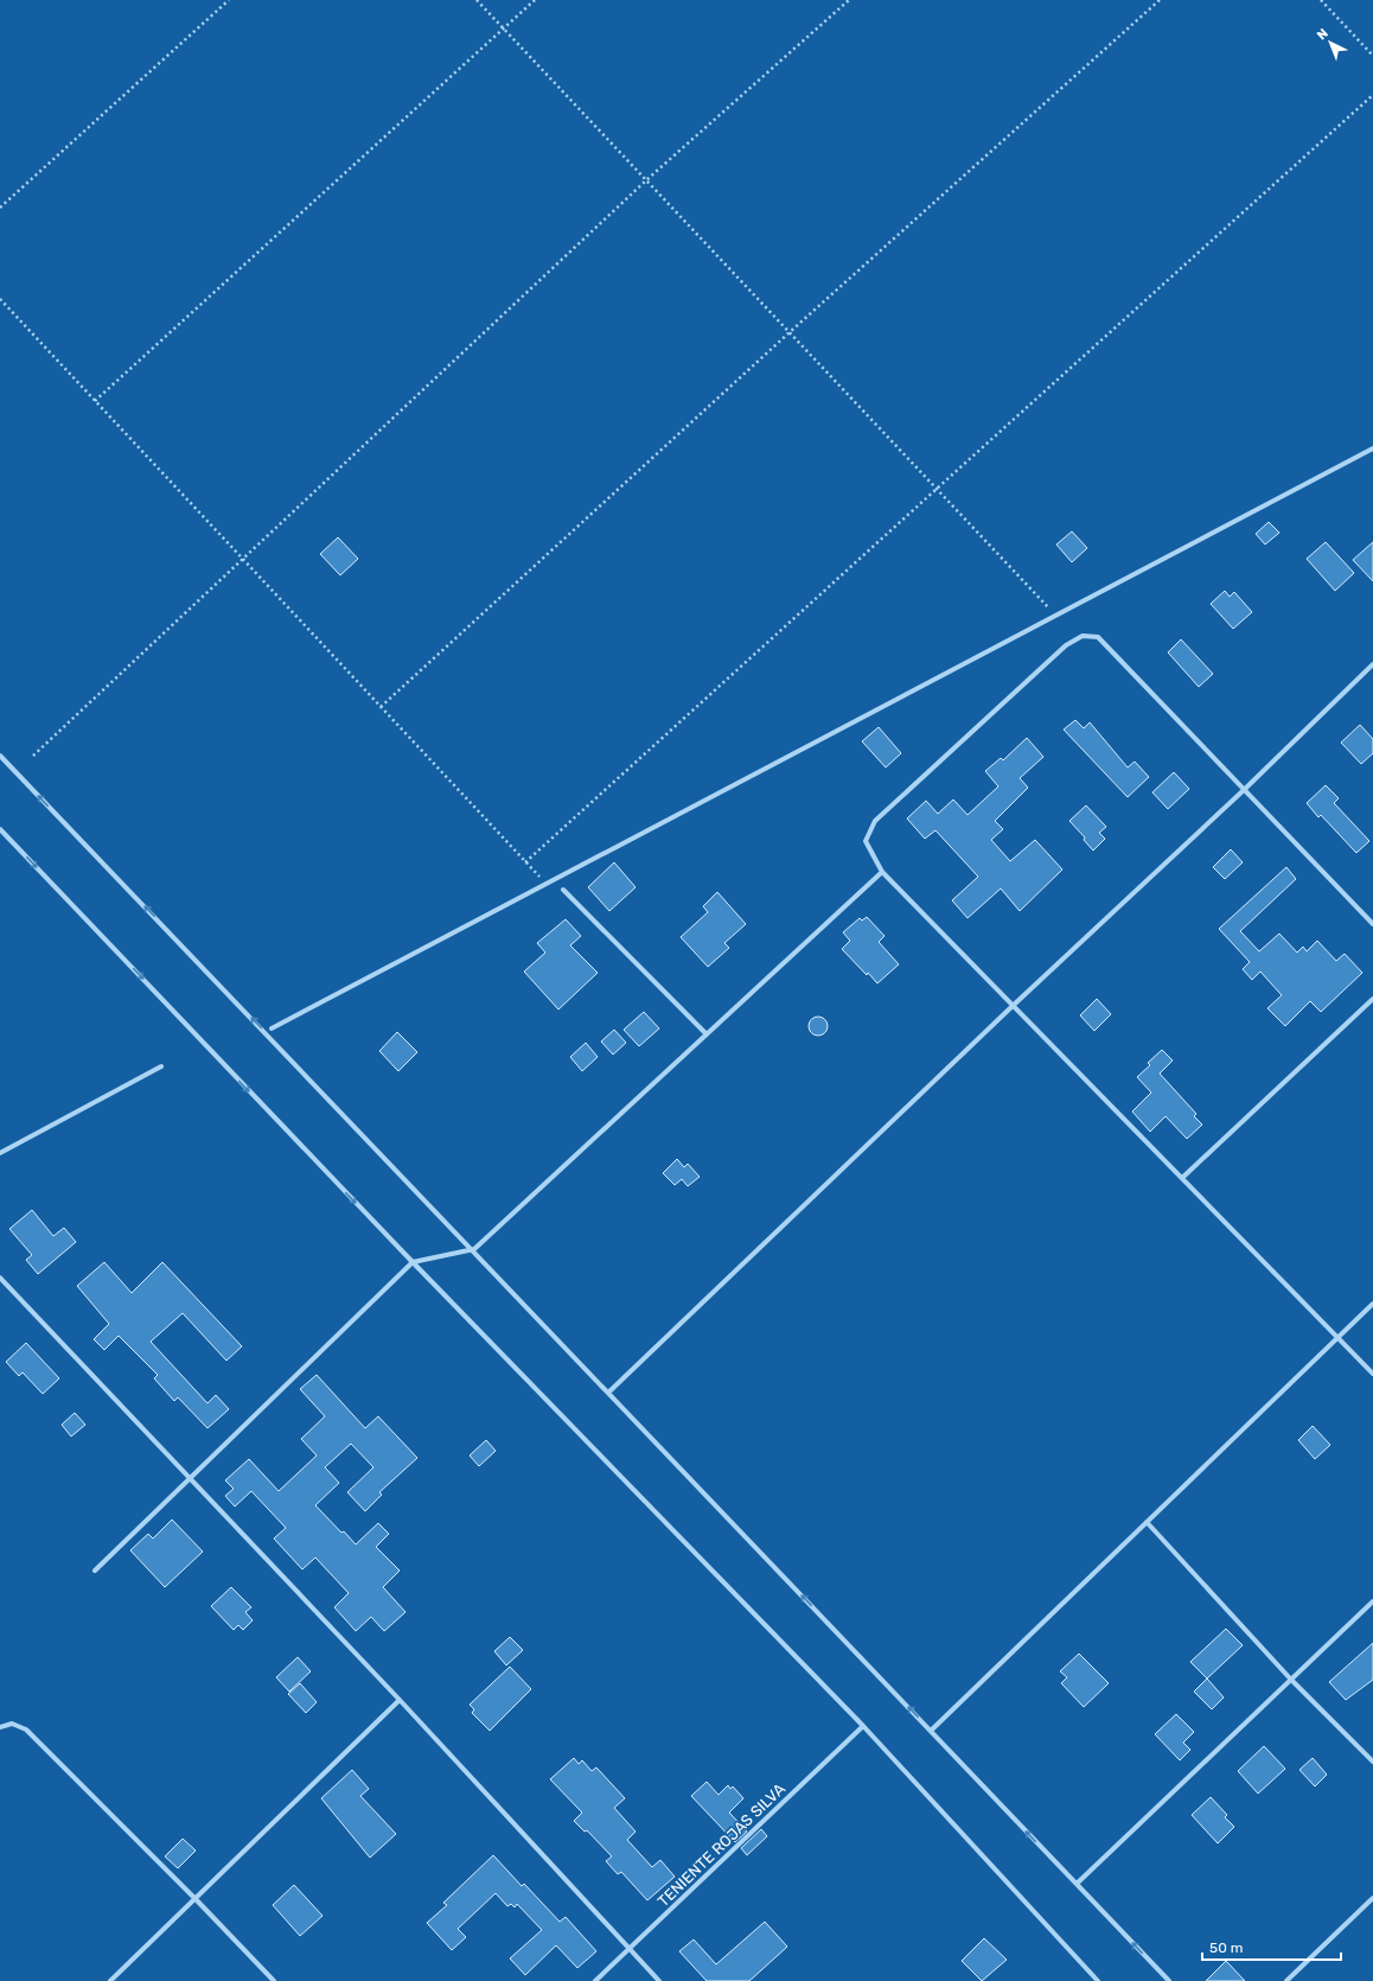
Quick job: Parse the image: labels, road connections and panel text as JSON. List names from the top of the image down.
{
  "streets": {
    "street": ["TENIENTE ROJAS SILVA"]
  },
  "scale_bar": "50 m",
  "north": "top left"
}
